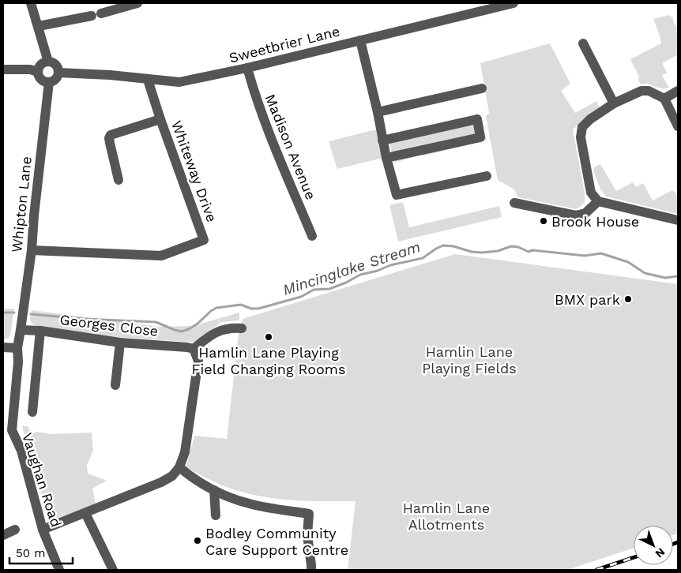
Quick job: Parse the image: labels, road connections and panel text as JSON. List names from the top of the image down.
{
  "streets": {
    "street": [
      "Sweetbrier Lane",
      "Madison Avenue",
      "Whiteway Drive",
      "Whipton Lane",
      "Georges Close",
      "Vaughan Road"
    ]
  },
  "crossings": [
    ["Sweetbrier Lane", "Madison Avenue"],
    ["Sweetbrier Lane", "Whiteway Drive"],
    ["Sweetbrier Lane", "Whipton Lane"],
    ["Whiteway Drive", "Whipton Lane"],
    ["Whipton Lane", "Georges Close"],
    ["Whipton Lane", "Vaughan Road"],
    ["Georges Close", "Vaughan Road"]
  ],
  "water": ["Mincinglake Stream"],
  "parks": ["Hamlin Lane Playing Fields", "Hamlin Lane Allotments"],
  "places": [
    "Brook House",
    "BMX park",
    "Hamlin Lane Playing Field Changing Rooms",
    "Bodley Community Care Support Centre"
  ],
  "scale_bar": "50 m",
  "north": "bottom right"
}
